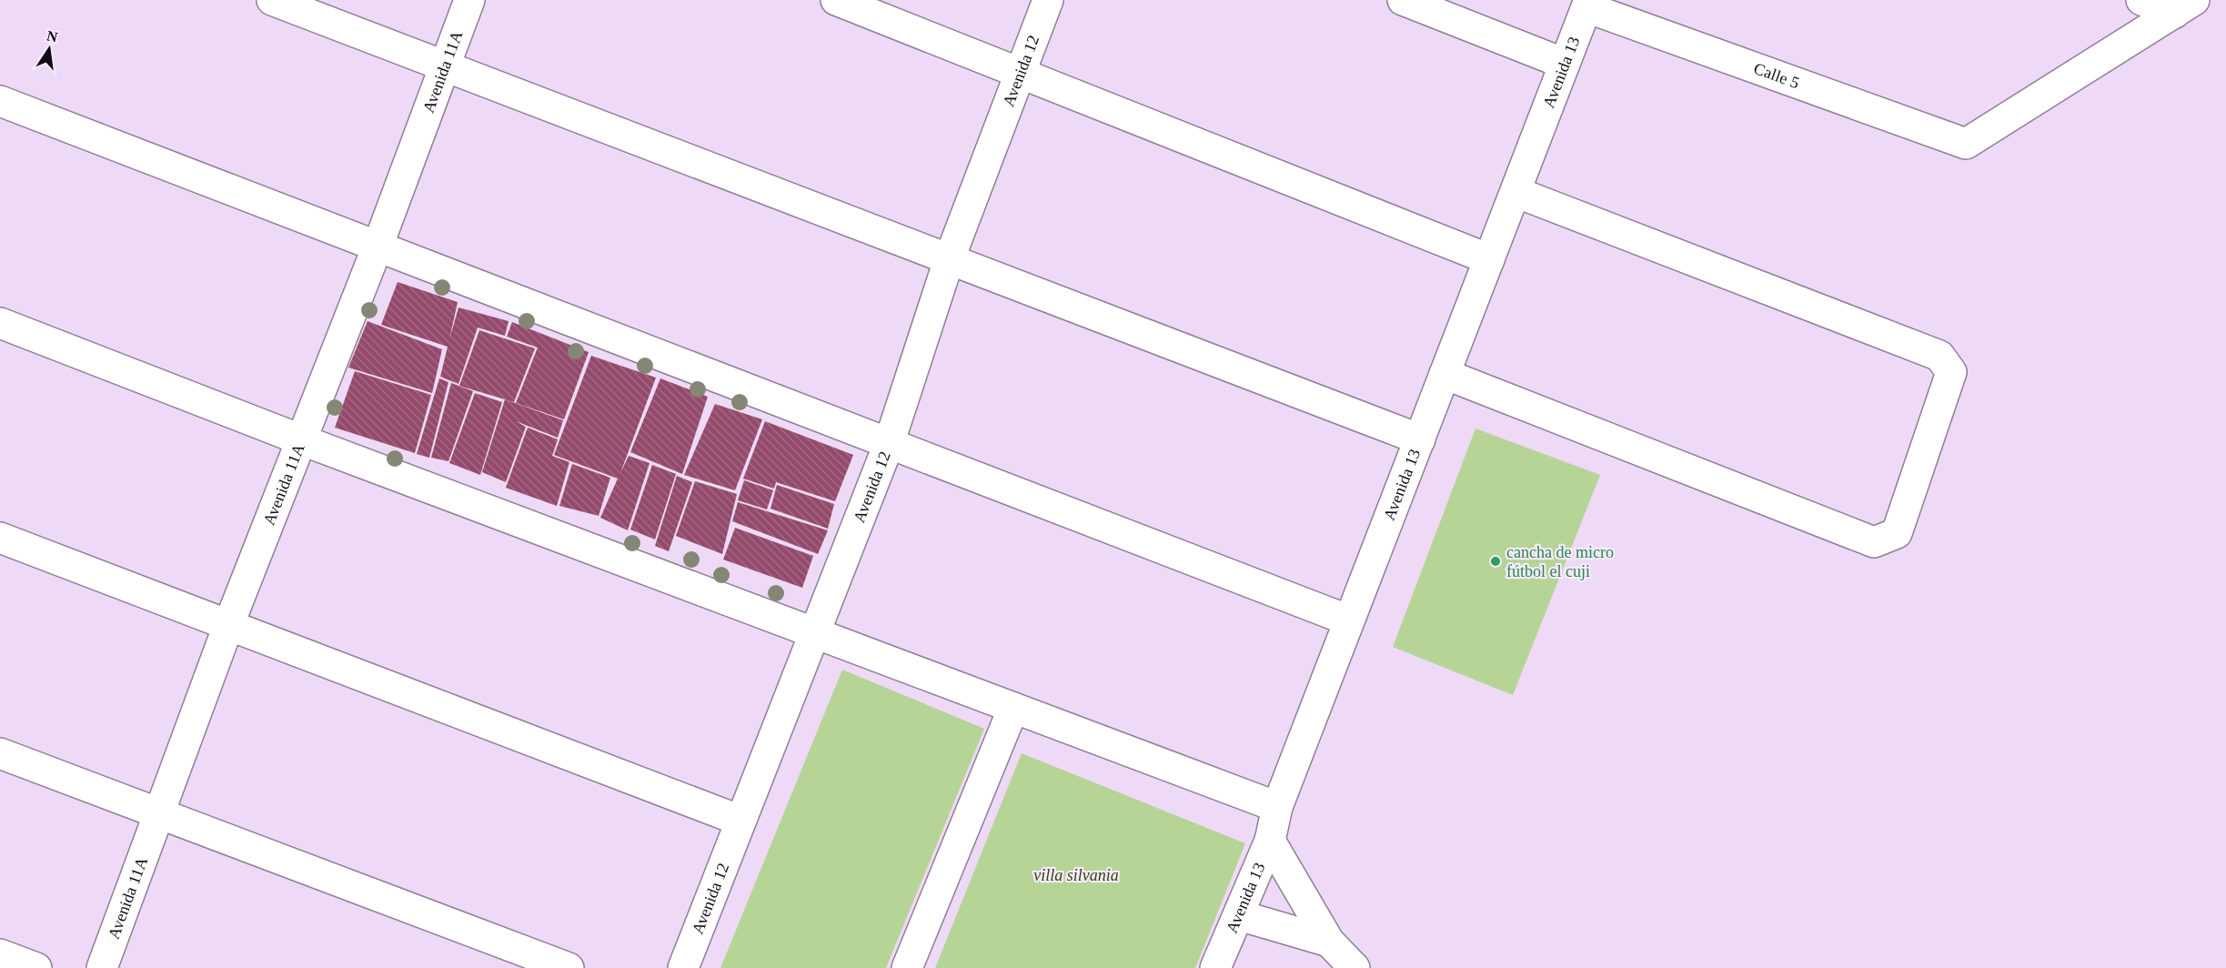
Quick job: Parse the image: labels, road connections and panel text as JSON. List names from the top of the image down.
{
  "streets": {
    "street": [
      "Avenida 12",
      "Avenida 11A",
      "Avenida 13",
      "Calle 5"
    ]
  },
  "crossings": [
    ["Avenida 13", "Calle 5"]
  ],
  "parks": ["villa silvania"],
  "places": ["cancha de micro fútbol el cuji"],
  "north": "top"
}
